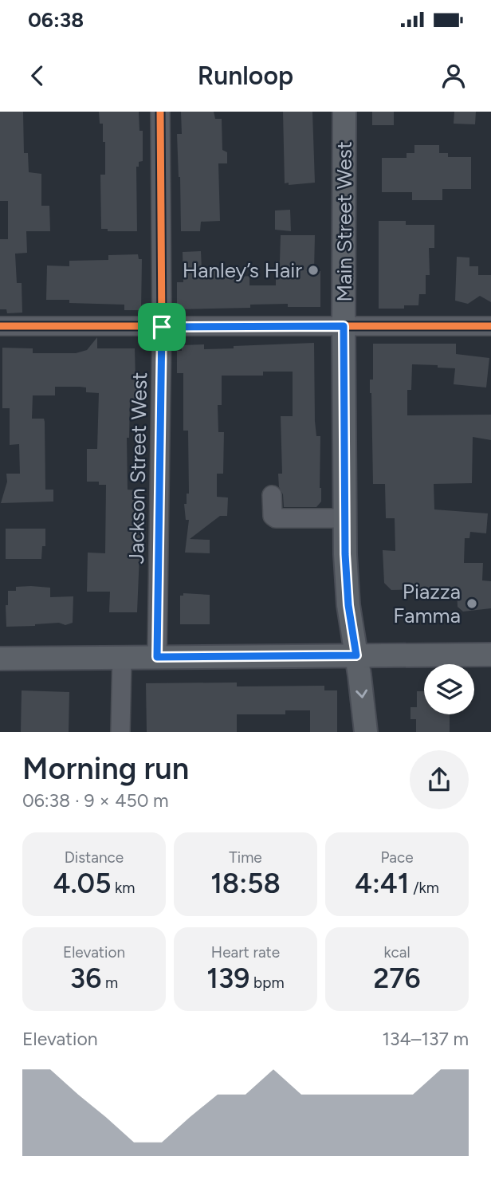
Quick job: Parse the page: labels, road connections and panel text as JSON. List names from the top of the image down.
{
  "streets": {
    "main road": ["Main Street West"],
    "street": ["Jackson Street West"]
  },
  "places": ["Hanley’s Hair", "Piazza Famma"],
  "page": {
    "status": "06:38",
    "header": "Runloop",
    "heading": ["Morning run", "06:38 · 9 × 450 m"],
    "stats": [
      ["Distance", "4.05 km"],
      ["Time", "18:58"],
      ["Pace", "4:41 /km"],
      ["Elevation", "36 m"],
      ["Heart rate", "139 bpm"],
      ["kcal", "276"]
    ],
    "chart": ["Elevation", "134–137 m"]
  }
}
